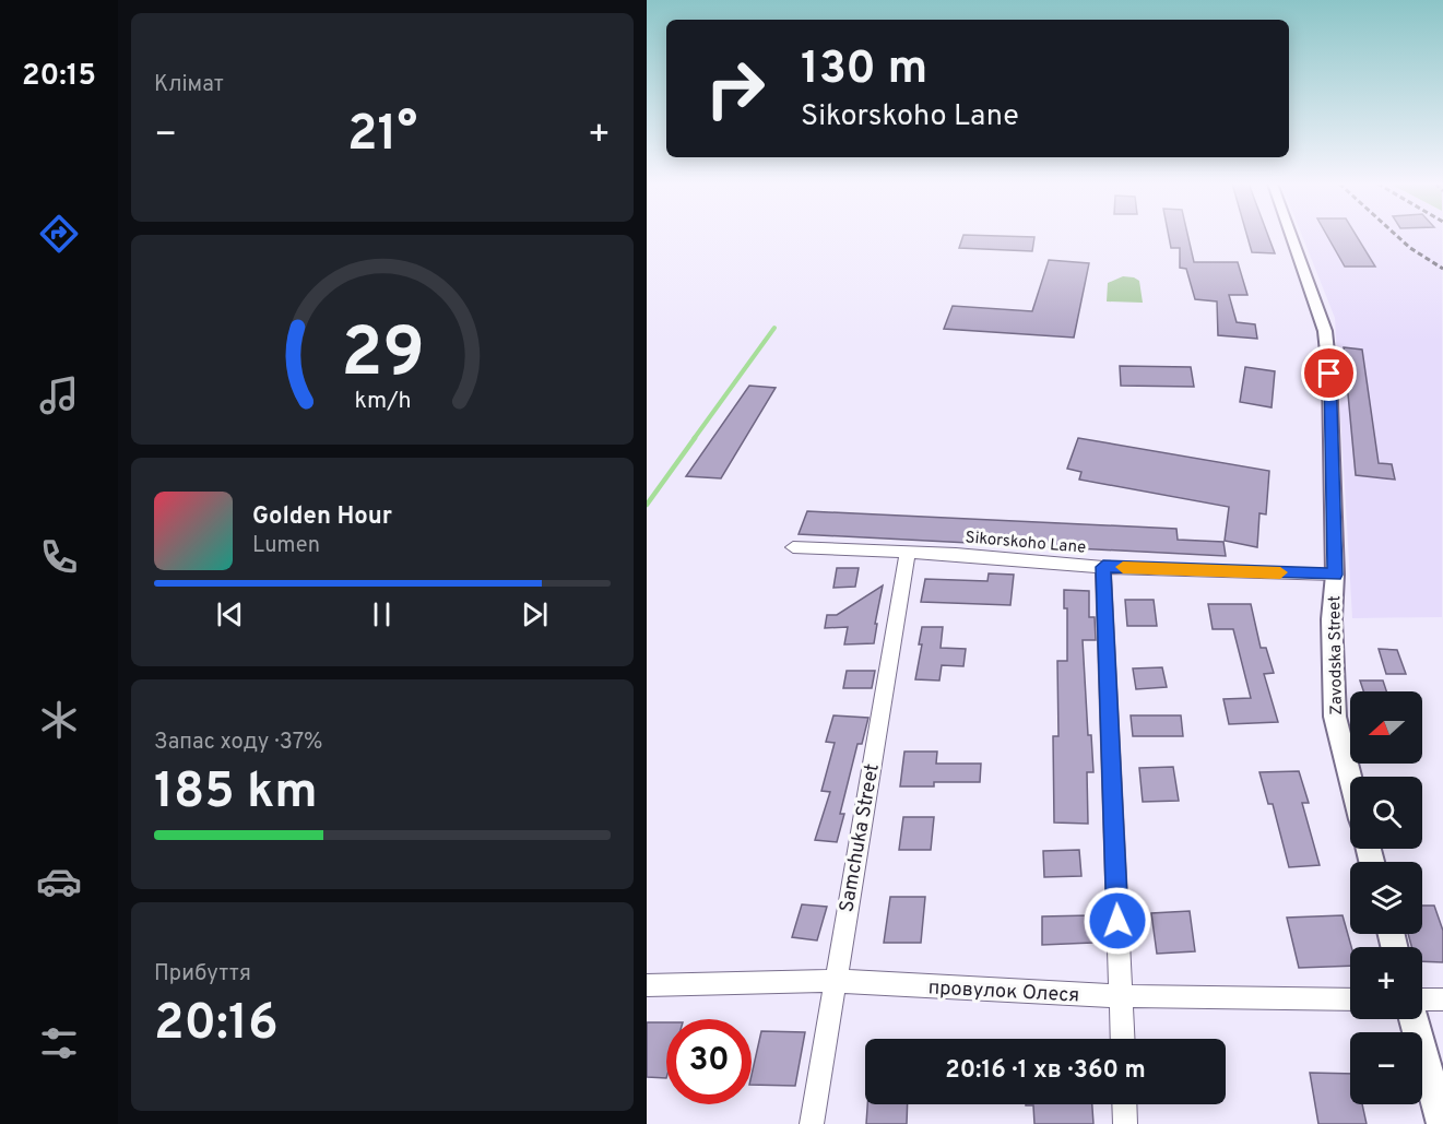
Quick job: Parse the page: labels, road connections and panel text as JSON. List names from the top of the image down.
{
  "streets": {
    "street": [
      "Sikorskoho Lane",
      "Zavodska Street",
      "Samchuka Street",
      "провулок Олеся"
    ]
  },
  "crossings": [
    ["Sikorskoho Lane", "Zavodska Street"],
    ["Sikorskoho Lane", "Samchuka Street"],
    ["Samchuka Street", "провулок Олеся"]
  ],
  "north": "left",
  "page": {
    "tabs": "20:15",
    "tile": [
      "Клімат",
      ["Запас ходу · 37%", "185 km"],
      ["Прибуття", "20:16"]
    ],
    "turn": ["130 m", "Sikorskoho Lane"],
    "heat": ["−", "21°", "+"],
    "song": ["Golden Hour", "Lumen"],
    "map_buttons": ["+", "−"],
    "limit": "30",
    "trip": "20:16 · 1 хв · 360 m",
    "gauge": ["29", "km/h"]
  }
}
